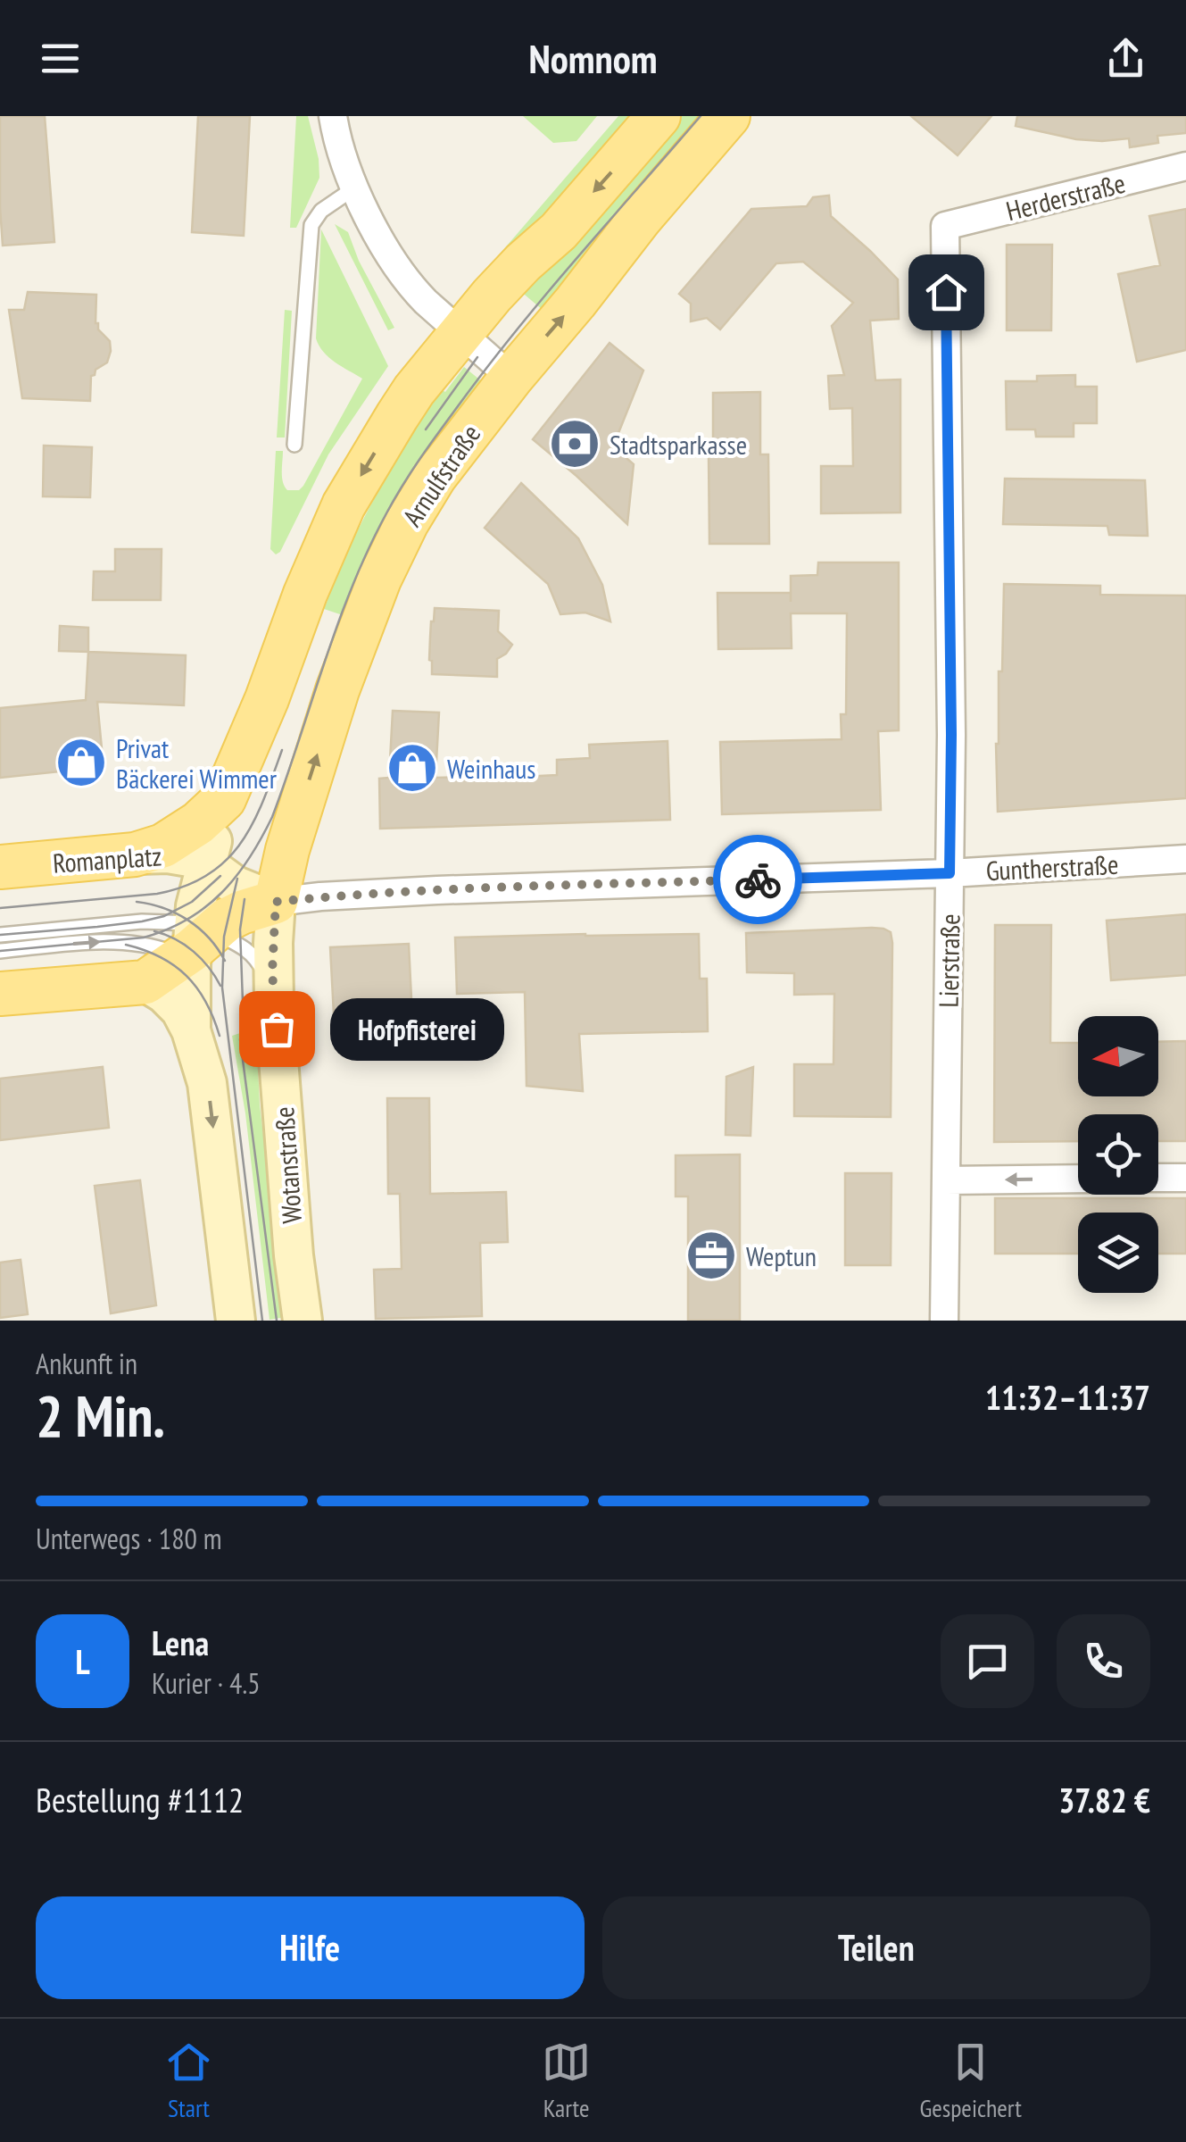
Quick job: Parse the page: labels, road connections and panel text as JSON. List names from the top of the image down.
{
  "streets": {
    "main road": ["Arnulfstraße", "Romanplatz", "Wotanstraße"],
    "street": ["Herderstraße", "Guntherstraße", "Lierstraße"]
  },
  "crossings": [
    ["Herderstraße", "Lierstraße"],
    ["Arnulfstraße", "Romanplatz"],
    ["Arnulfstraße", "Guntherstraße"],
    ["Arnulfstraße", "Wotanstraße"],
    ["Romanplatz", "Guntherstraße"],
    ["Romanplatz", "Wotanstraße"],
    ["Guntherstraße", "Lierstraße"],
    ["Guntherstraße", "Wotanstraße"]
  ],
  "places": {
    "bank": ["Stadtsparkasse"],
    "shop": ["Privat Bäckerei Wimmer", "Weinhaus"],
    "other": ["Hofpfisterei"],
    "office": ["Weptun"]
  },
  "north": "left",
  "page": {
    "header": "Nomnom",
    "bubble": "Hofpfisterei",
    "heading": ["2 Min.", "Ankunft in", "11:32–11:37"],
    "panel": [
      "Lena",
      "Kurier · 4.5",
      "Bestellung #1112",
      "37.82 €"
    ],
    "bar": "Unterwegs · 180 m",
    "round": "L",
    "buttons": ["Hilfe", "Teilen"],
    "tabs": ["Start", "Karte", "Gespeichert"]
  }
}
